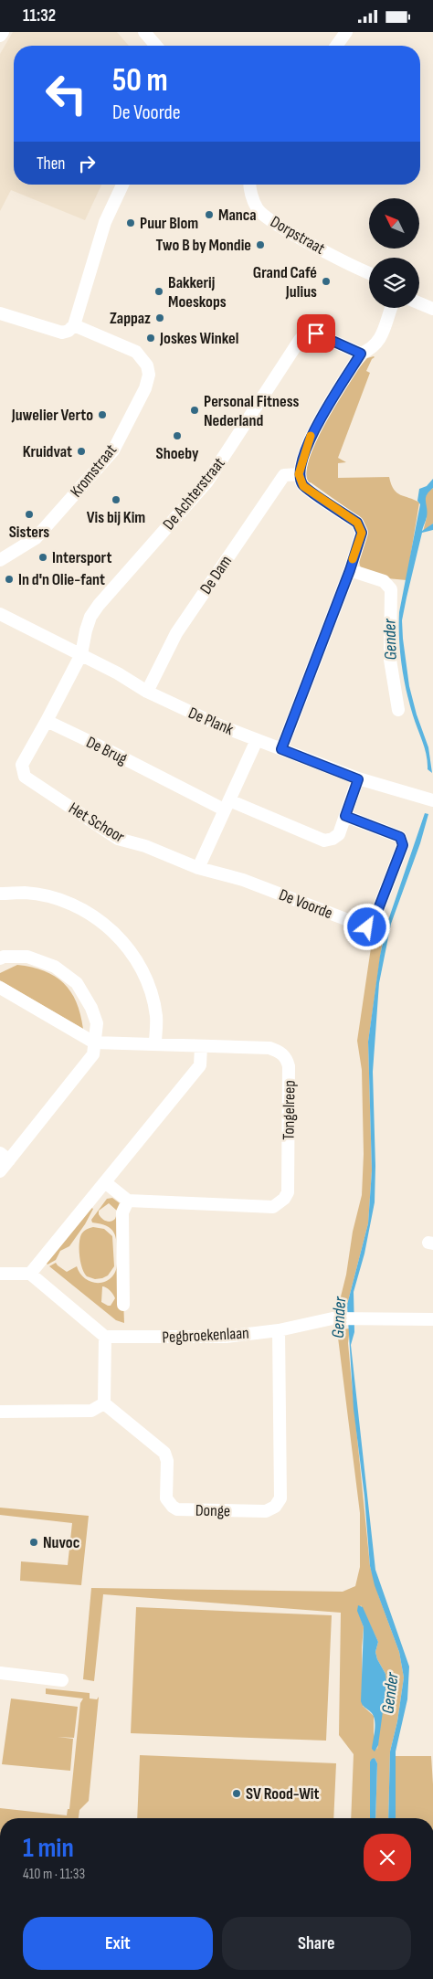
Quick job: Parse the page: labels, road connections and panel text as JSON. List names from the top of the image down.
{
  "streets": {
    "street": [
      "Dorpstraat",
      "Kromstraat",
      "De Achterstraat",
      "De Dam",
      "De Plank",
      "De Brug",
      "Het Schoor",
      "De Voorde",
      "Tongelreep",
      "Pegbroekenlaan",
      "Donge"
    ]
  },
  "crossings": [
    ["De Achterstraat", "De Plank"],
    ["De Dam", "De Plank"],
    ["De Plank", "De Brug"],
    ["De Brug", "Het Schoor"],
    ["De Brug", "De Voorde"],
    ["Het Schoor", "De Voorde"],
    ["Pegbroekenlaan", "Donge"]
  ],
  "water": ["Gender"],
  "places": [
    "Manca",
    "Puur Blom",
    "Two B by Mondie",
    "Grand Café Julius",
    "Bakkerij Moeskops",
    "Zappaz",
    "Joskes Winkel",
    "Personal Fitness Nederland",
    "Juwelier Verto",
    "Shoeby",
    "Kruidvat",
    "Vis bij Kim",
    "Sisters",
    "Intersport",
    "In d'n Olie-fant",
    "Nuvoc",
    "SV Rood-Wit"
  ],
  "north": "top left",
  "page": {
    "status": "11:32",
    "turn": ["50 m", "De Voorde"],
    "then": "Then",
    "heading": ["1 min", "410 m · 11:33"],
    "buttons": ["Exit", "Share"]
  }
}
